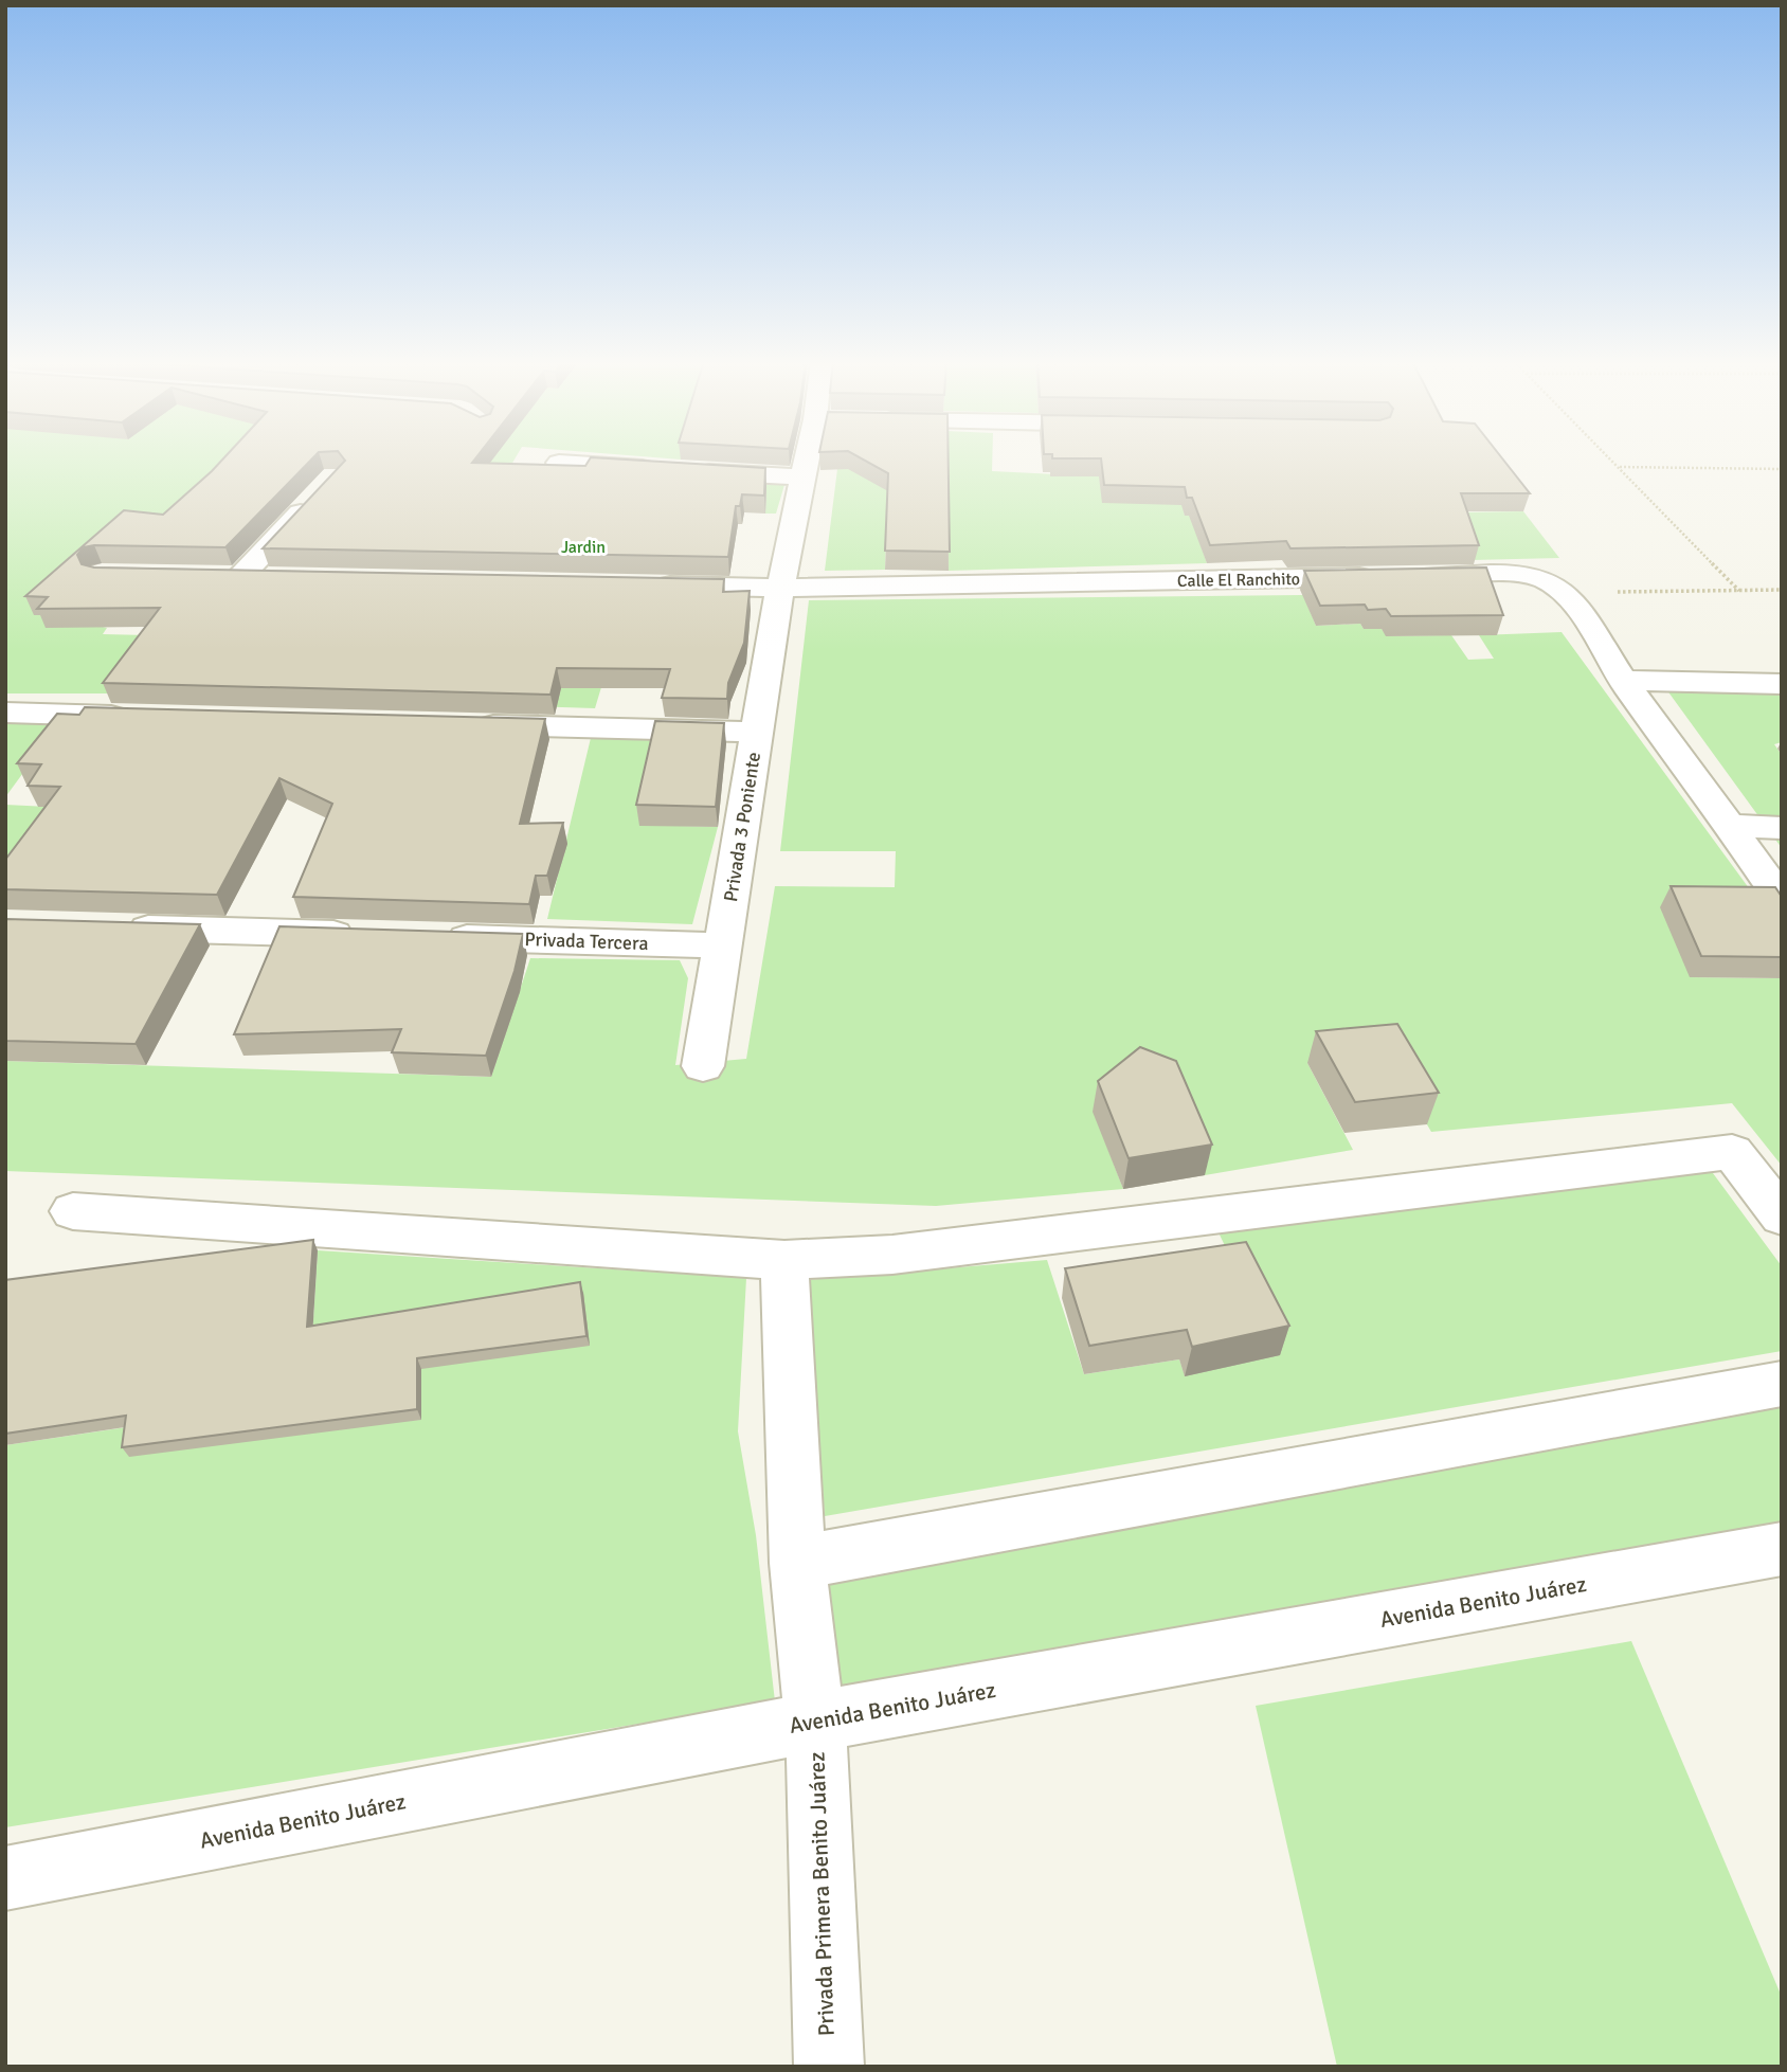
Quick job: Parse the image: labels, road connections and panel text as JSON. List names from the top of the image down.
{
  "streets": {
    "street": [
      "Calle El Ranchito",
      "Privada 3 Poniente",
      "Privada Tercera",
      "Avenida Benito Juárez",
      "Privada Primera Benito Juárez"
    ]
  },
  "crossings": [
    ["Calle El Ranchito", "Privada 3 Poniente"],
    ["Privada 3 Poniente", "Privada Tercera"],
    ["Avenida Benito Juárez", "Privada Primera Benito Juárez"]
  ],
  "parks": ["Jardin"]
}
